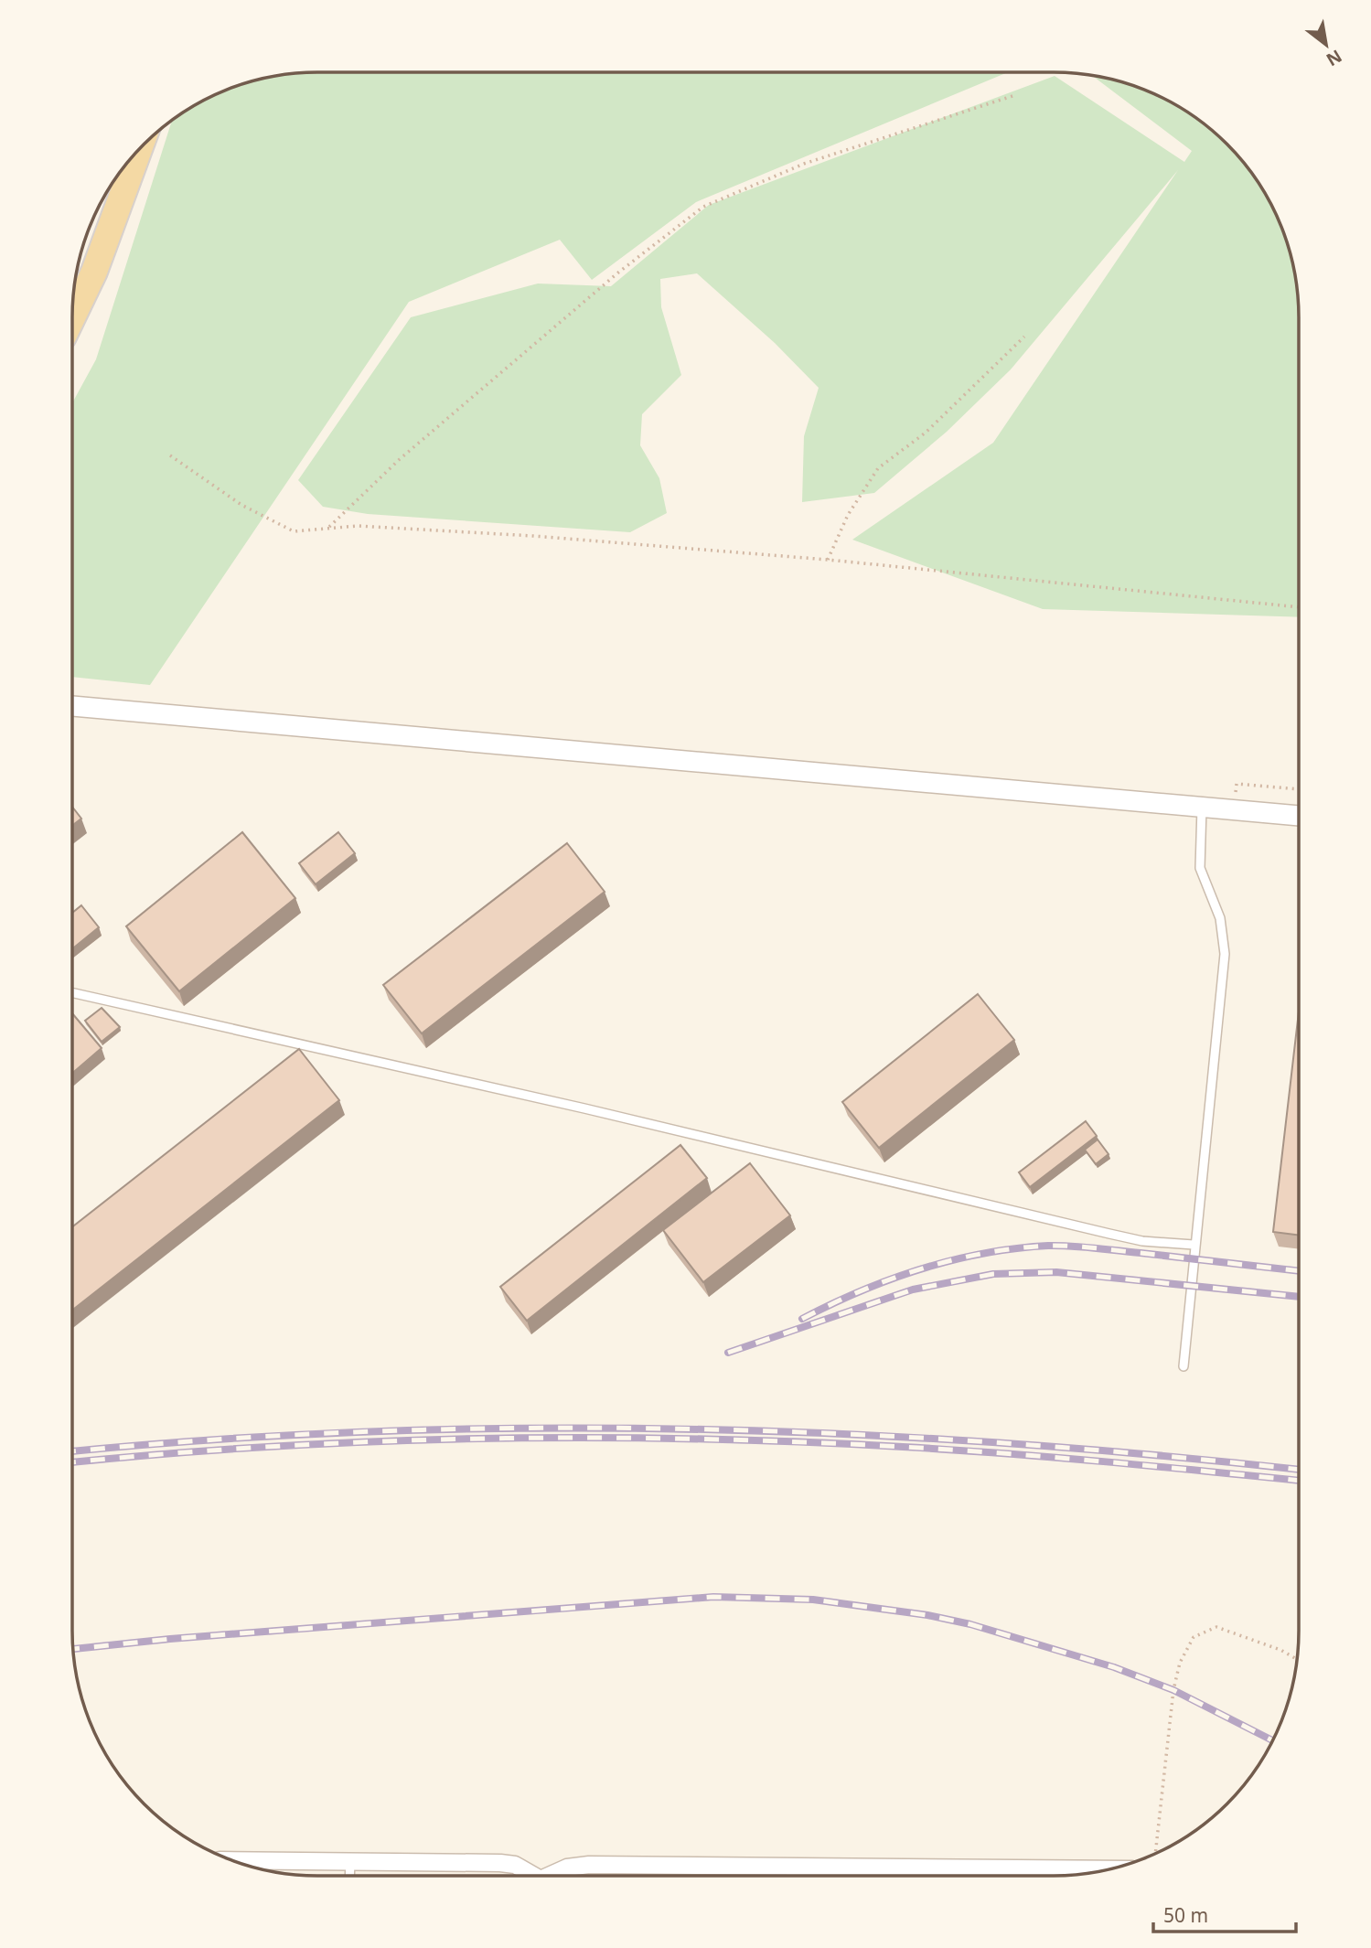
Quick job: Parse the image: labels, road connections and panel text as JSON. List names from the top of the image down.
{
  "scale_bar": "50 m",
  "north": "bottom right"
}
